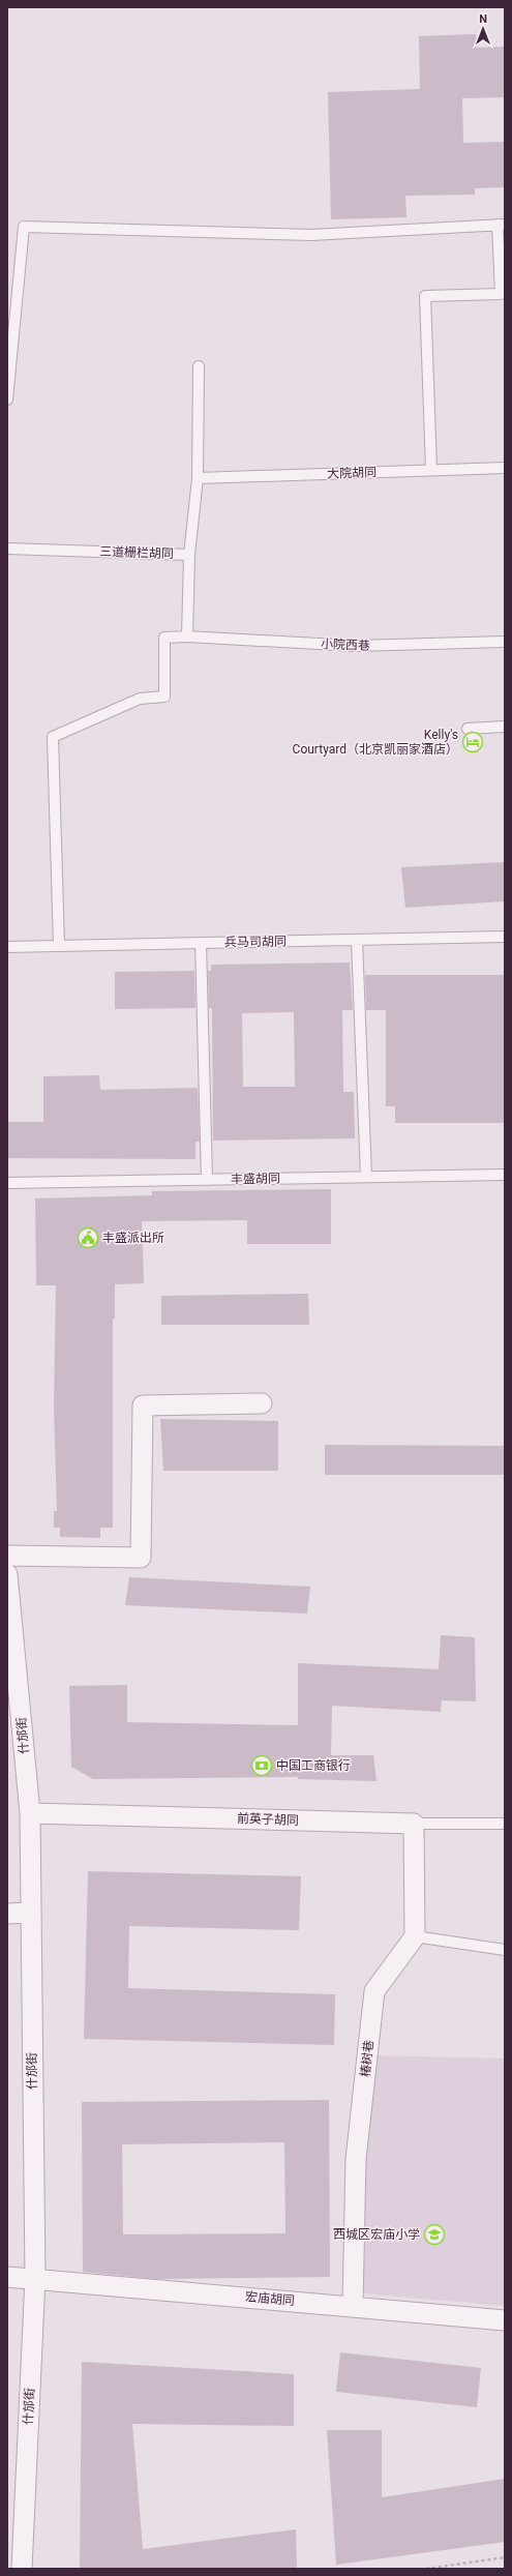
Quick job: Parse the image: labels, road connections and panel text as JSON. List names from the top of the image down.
{
  "streets": {
    "street": [
      "什邡街",
      "前英子胡同",
      "椿树巷",
      "宏庙胡同"
    ],
    "lane": [
      "大院胡同",
      "三道栅栏胡同",
      "小院西巷",
      "兵马司胡同",
      "丰盛胡同"
    ]
  },
  "crossings": [
    ["大院胡同", "三道栅栏胡同"],
    ["小院西巷", "兵马司胡同"],
    ["什邡街", "前英子胡同"],
    ["什邡街", "宏庙胡同"],
    ["椿树巷", "宏庙胡同"]
  ],
  "places": {
    "hotel": ["Kelly's Courtyard（北京凯丽家酒店）"],
    "public building": ["丰盛派出所"],
    "bank": ["中国工商银行"],
    "school or university": ["西城区宏庙小学"]
  },
  "north": "top"
}
